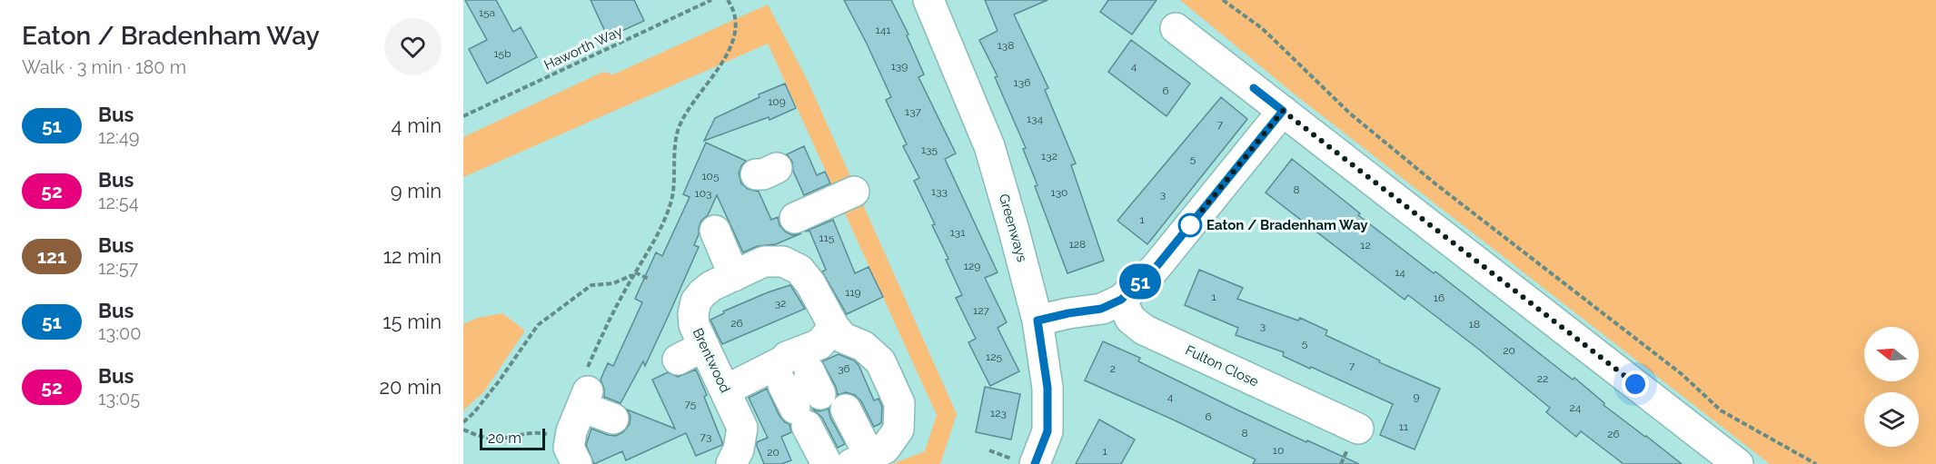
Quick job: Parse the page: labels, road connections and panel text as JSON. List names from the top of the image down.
{
  "streets": {
    "street": ["Greenways", "Brentwood", "Fulton Close"],
    "path": ["Haworth Way"]
  },
  "places": ["Eaton / Bradenham Way"],
  "lines": ["bus line 51"],
  "house_numbers": [
    "15a",
    "141",
    "138",
    "15b",
    "139",
    "4",
    "136",
    "6",
    "109",
    "137",
    "134",
    "7",
    "135",
    "132",
    "5",
    "105",
    "8",
    "133",
    "130",
    "103",
    "3",
    "1",
    "131",
    "115",
    "128",
    "12",
    "129",
    "14",
    "119",
    "1",
    "16",
    "32",
    "127",
    "26",
    "18",
    "3",
    "5",
    "20",
    "125",
    "7",
    "36",
    "2",
    "22",
    "4",
    "9",
    "75",
    "24",
    "123",
    "6",
    "11",
    "8",
    "26",
    "73",
    "10",
    "1",
    "20"
  ],
  "scale_bar": "20 m",
  "north": "left",
  "page": {
    "heading": ["Eaton / Bradenham Way", "Walk · 3 min · 180 m"],
    "on_map": "51",
    "list": [
      {
        "mark": "51",
        "name": "Bus",
        "note": "12:49",
        "value": "4 min"
      },
      {
        "mark": "52",
        "name": "Bus",
        "note": "12:54",
        "value": "9 min"
      },
      {
        "mark": "121",
        "name": "Bus",
        "note": "12:57",
        "value": "12 min"
      },
      {
        "mark": "51",
        "name": "Bus",
        "note": "13:00",
        "value": "15 min"
      },
      {
        "mark": "52",
        "name": "Bus",
        "note": "13:05",
        "value": "20 min"
      }
    ],
    "scale": "20 m"
  }
}
